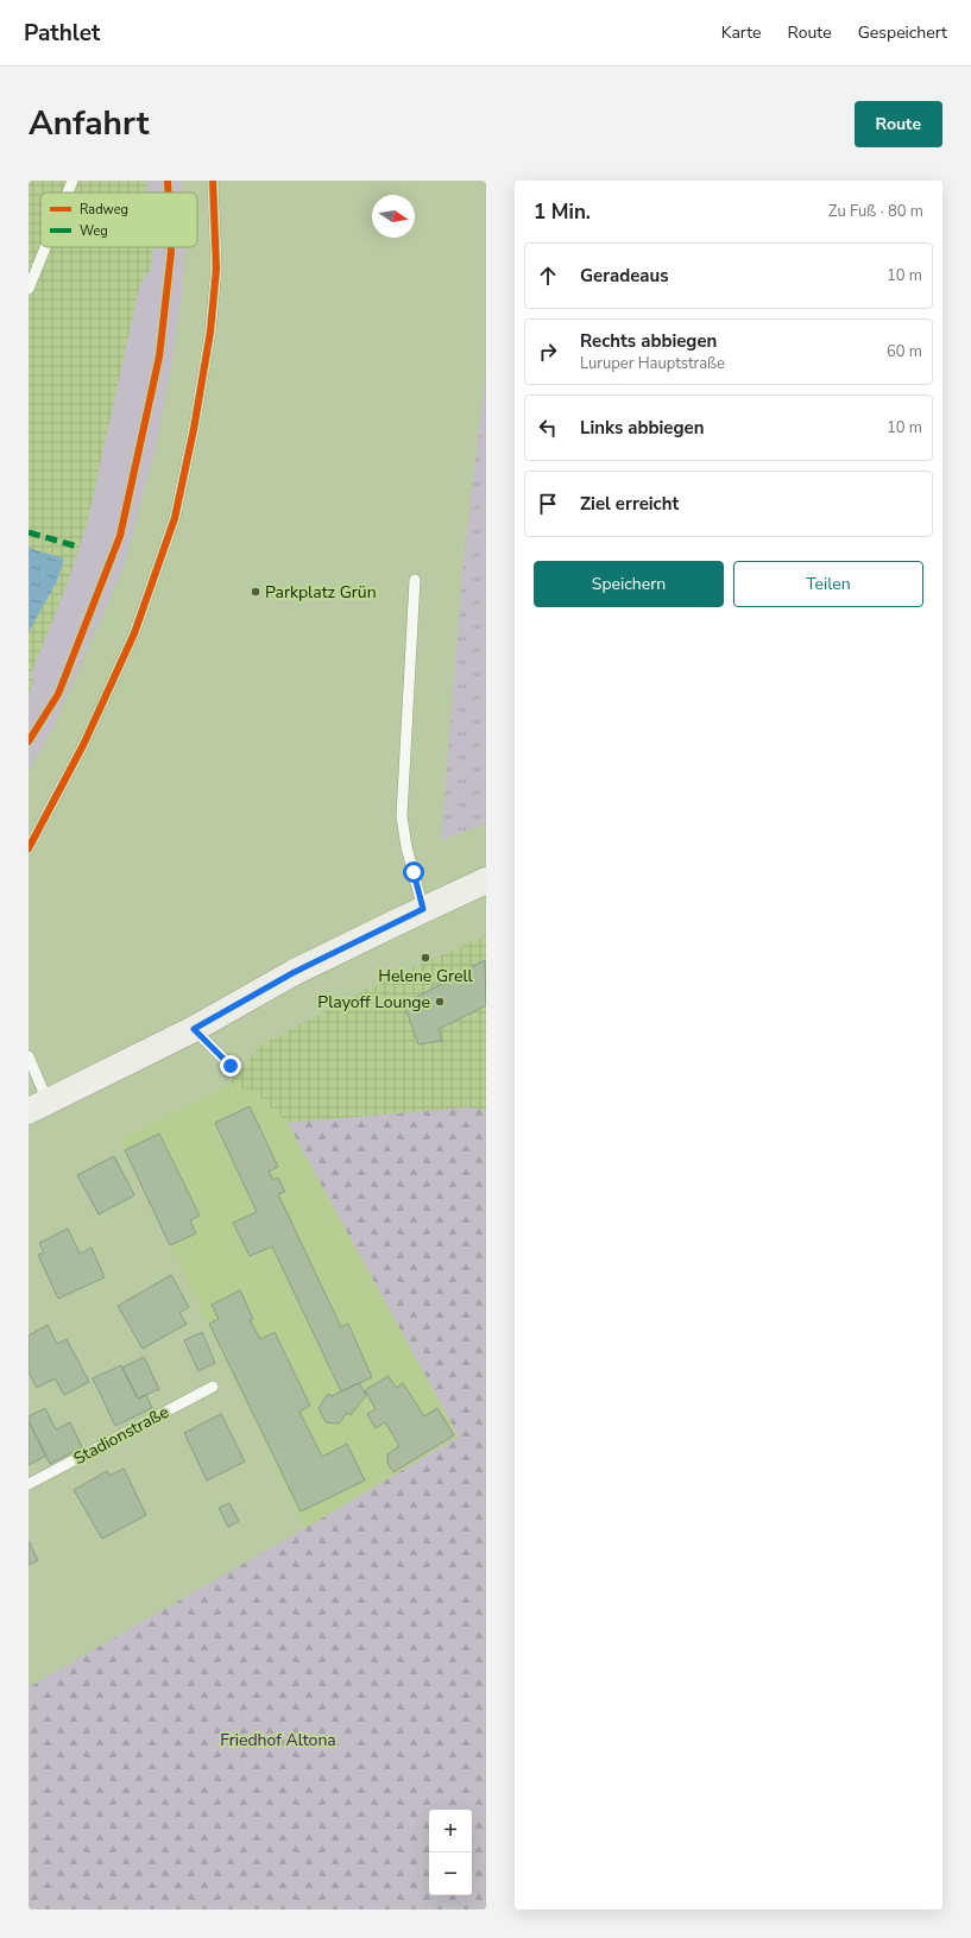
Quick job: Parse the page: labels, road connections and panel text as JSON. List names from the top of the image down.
{
  "streets": {
    "lane": ["Stadionstraße"]
  },
  "parks": ["Friedhof Altona"],
  "places": ["Parkplatz Grün", "Helene Grell", "Playoff Lounge"],
  "legend": ["Radweg", "Weg"],
  "north": "right",
  "page": {
    "header": "Pathlet",
    "nav": ["Karte", "Route", "Gespeichert"],
    "title": "Anfahrt",
    "buttons": [
      "Route",
      ["Speichern", "Teilen"]
    ],
    "heading": ["1 Min.", "Zu Fuß · 80 m"],
    "list": [
      ["Geradeaus", "10 m"],
      ["Rechts abbiegen", "Luruper Hauptstraße", "60 m"],
      ["Links abbiegen", "10 m"],
      "Ziel erreicht"
    ],
    "map_buttons": ["+", "−"]
  }
}
